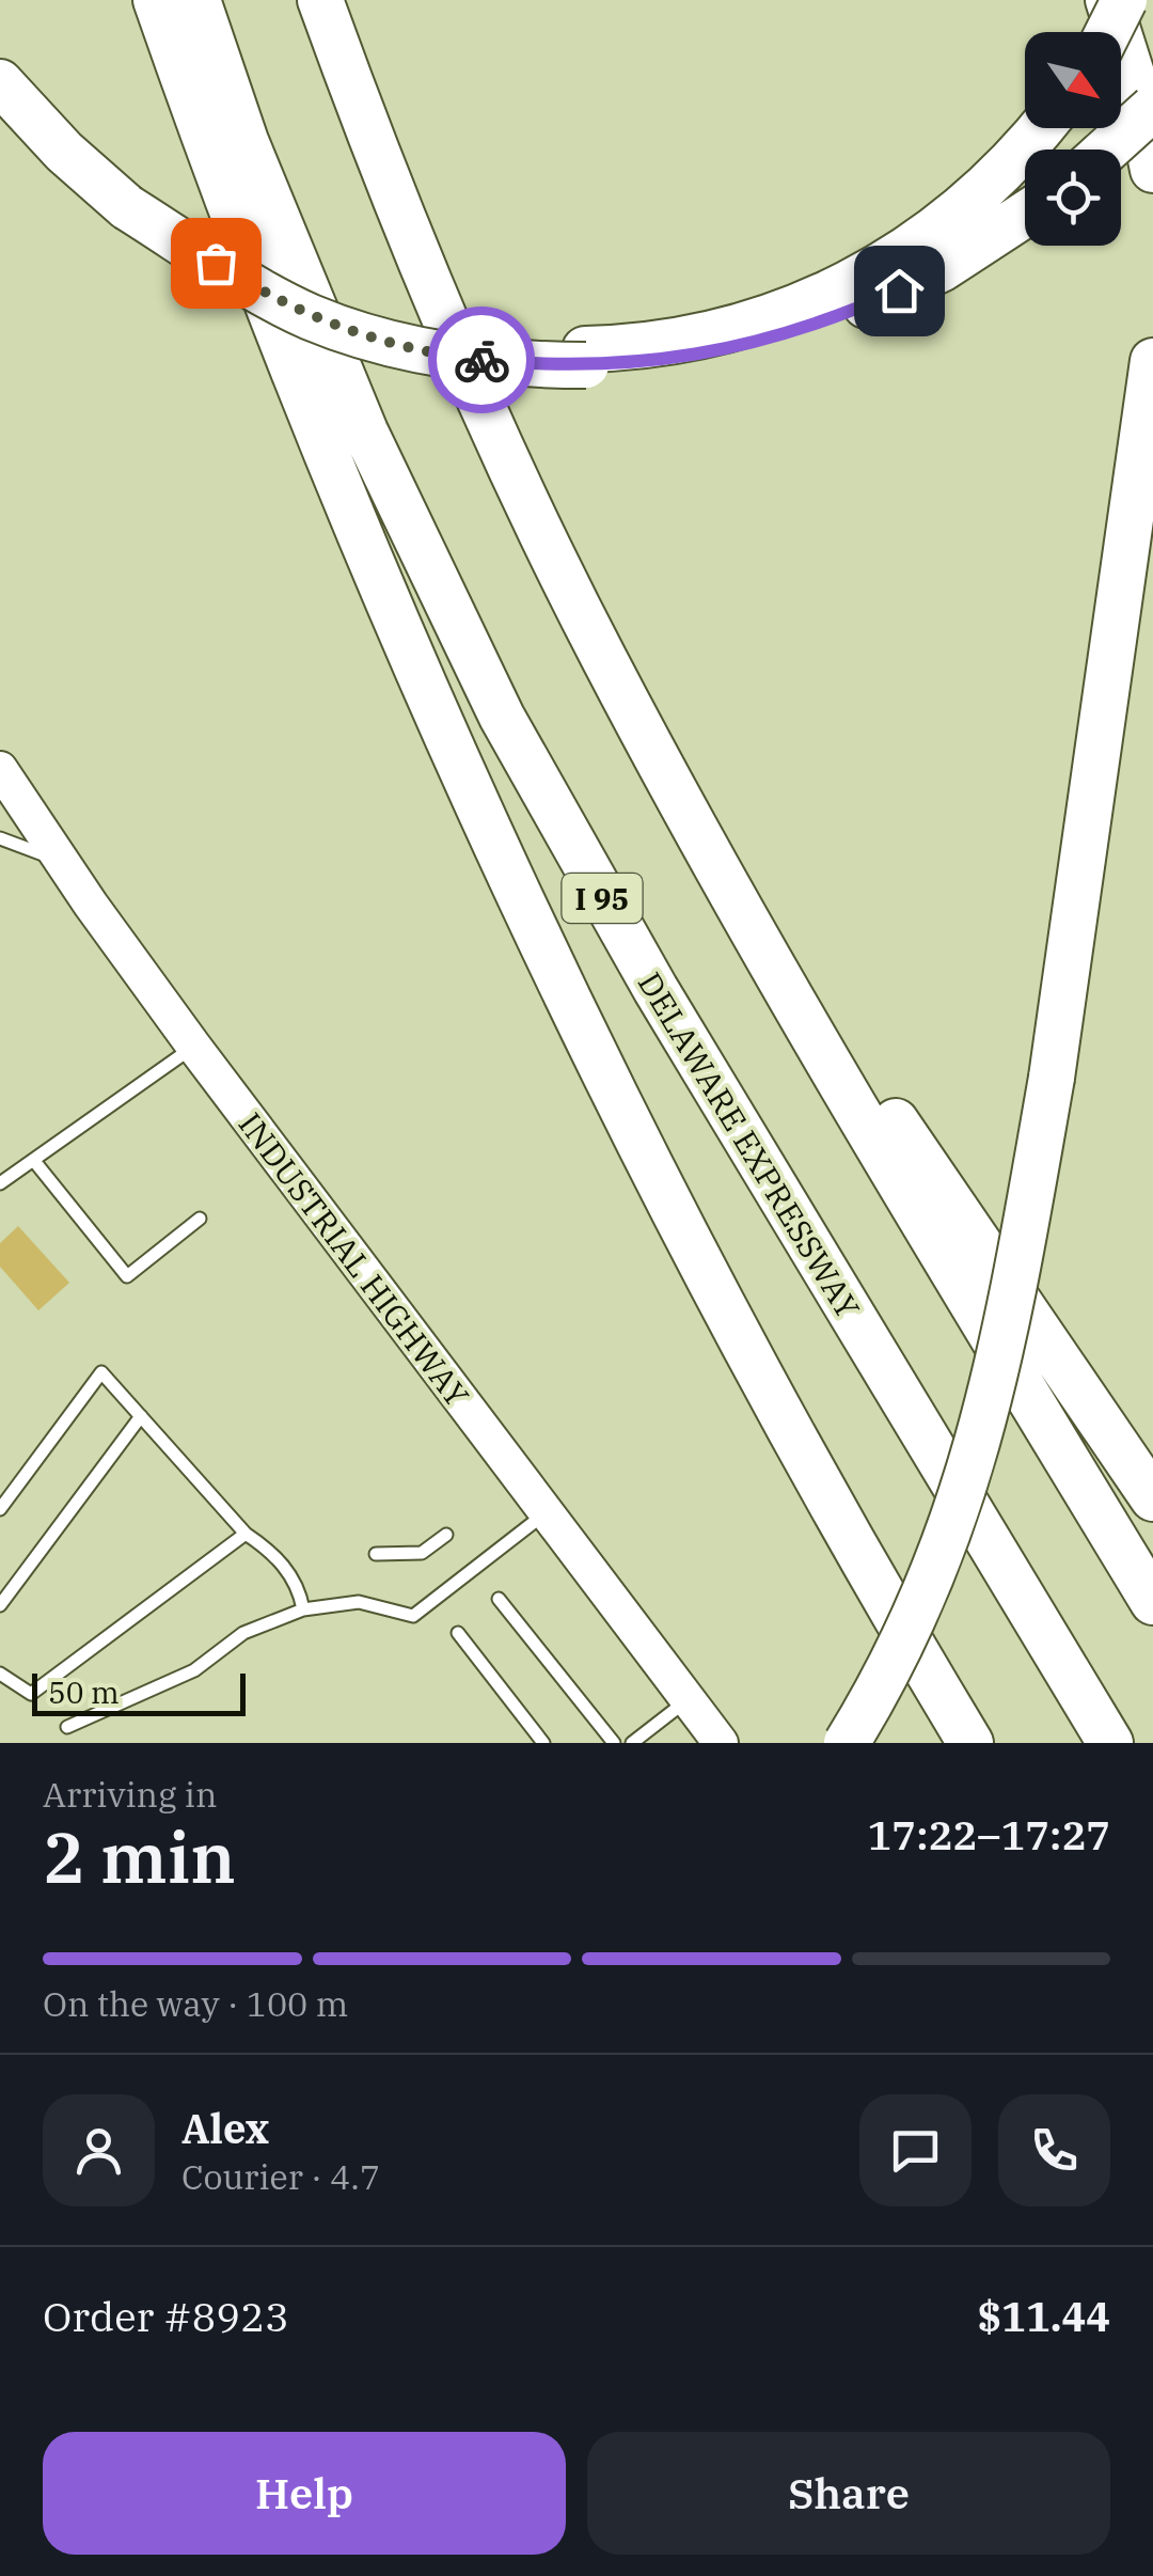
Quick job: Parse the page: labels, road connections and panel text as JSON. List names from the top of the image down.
{
  "streets": {
    "highway": ["I 95", "DELAWARE EXPRESSWAY"],
    "street": ["INDUSTRIAL HIGHWAY"]
  },
  "scale_bar": "50 m",
  "north": "bottom right",
  "page": {
    "scale": "50 m",
    "heading": ["2 min", "Arriving in", "17:22–17:27"],
    "panel": [
      "Alex",
      "Courier · 4.7",
      "Order #8923",
      "$11.44"
    ],
    "bar": "On the way · 100 m",
    "buttons": ["Help", "Share"]
  }
}
